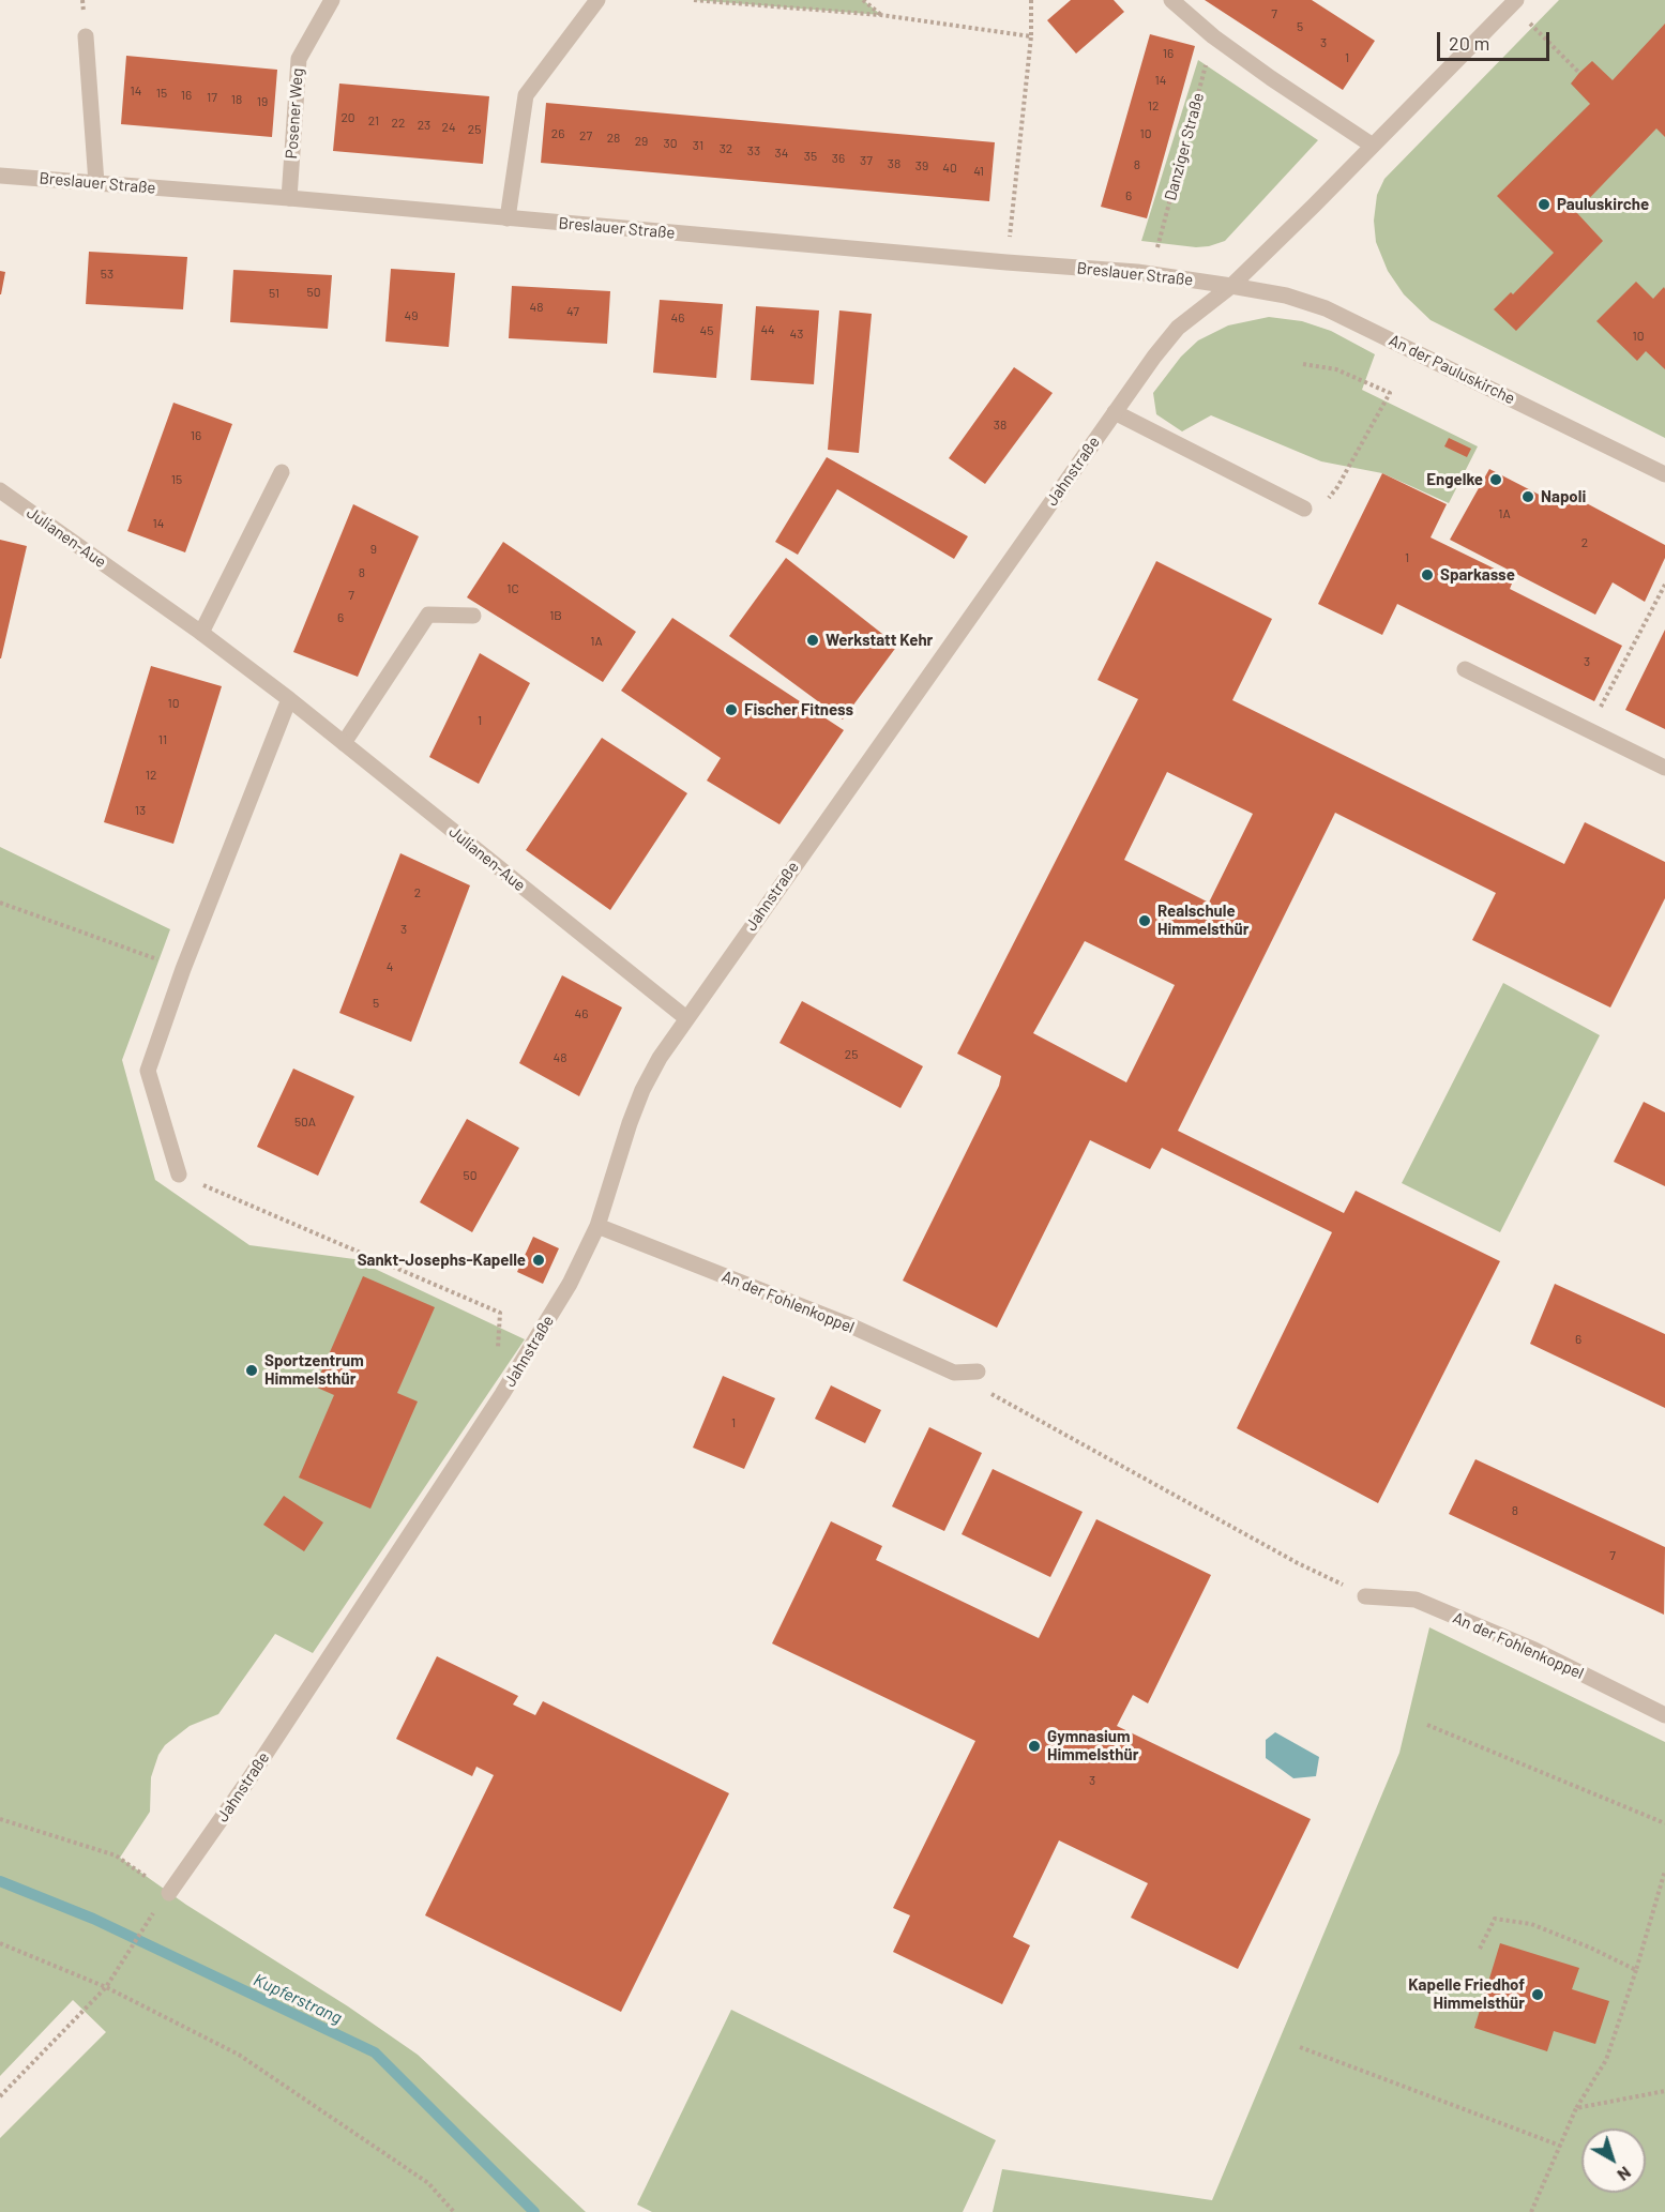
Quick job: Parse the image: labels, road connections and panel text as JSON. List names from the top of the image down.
{
  "streets": {
    "street": [
      "Posener Weg",
      "Breslauer Straße",
      "An der Pauluskirche",
      "Jahnstraße",
      "Julianen-Aue",
      "An der Fohlenkoppel"
    ],
    "path": ["Danziger Straße"]
  },
  "crossings": [
    ["Posener Weg", "Breslauer Straße"],
    ["Breslauer Straße", "An der Pauluskirche"],
    ["Breslauer Straße", "Jahnstraße"],
    ["An der Pauluskirche", "Jahnstraße"],
    ["Jahnstraße", "Julianen-Aue"],
    ["Jahnstraße", "An der Fohlenkoppel"]
  ],
  "water": ["Kupferstrang"],
  "places": [
    "Pauluskirche",
    "Engelke",
    "Napoli",
    "Sparkasse",
    "Werkstatt Kehr",
    "Fischer Fitness",
    "Realschule Himmelsthür",
    "Sankt-Josephs-Kapelle",
    "Sportzentrum Himmelsthür",
    "Gymnasium Himmelsthür",
    "Kapelle Friedhof Himmelsthür"
  ],
  "house_numbers": [
    "7",
    "5",
    "3",
    "16",
    "1",
    "14",
    "14",
    "15",
    "16",
    "17",
    "18",
    "19",
    "12",
    "20",
    "21",
    "22",
    "23",
    "24",
    "25",
    "26",
    "10",
    "27",
    "28",
    "29",
    "30",
    "31",
    "32",
    "33",
    "34",
    "35",
    "36",
    "37",
    "38",
    "8",
    "39",
    "40",
    "41",
    "6",
    "53",
    "50",
    "51",
    "48",
    "47",
    "49",
    "46",
    "44",
    "45",
    "43",
    "10",
    "38",
    "16",
    "15",
    "1A",
    "14",
    "2",
    "9",
    "1",
    "8",
    "1C",
    "7",
    "1B",
    "6",
    "1A",
    "3",
    "10",
    "1",
    "11",
    "12",
    "13",
    "2",
    "3",
    "4",
    "5",
    "46",
    "25",
    "48",
    "50A",
    "50",
    "6",
    "1",
    "8",
    "7",
    "3"
  ],
  "scale_bar": "20 m",
  "north": "bottom right"
}
